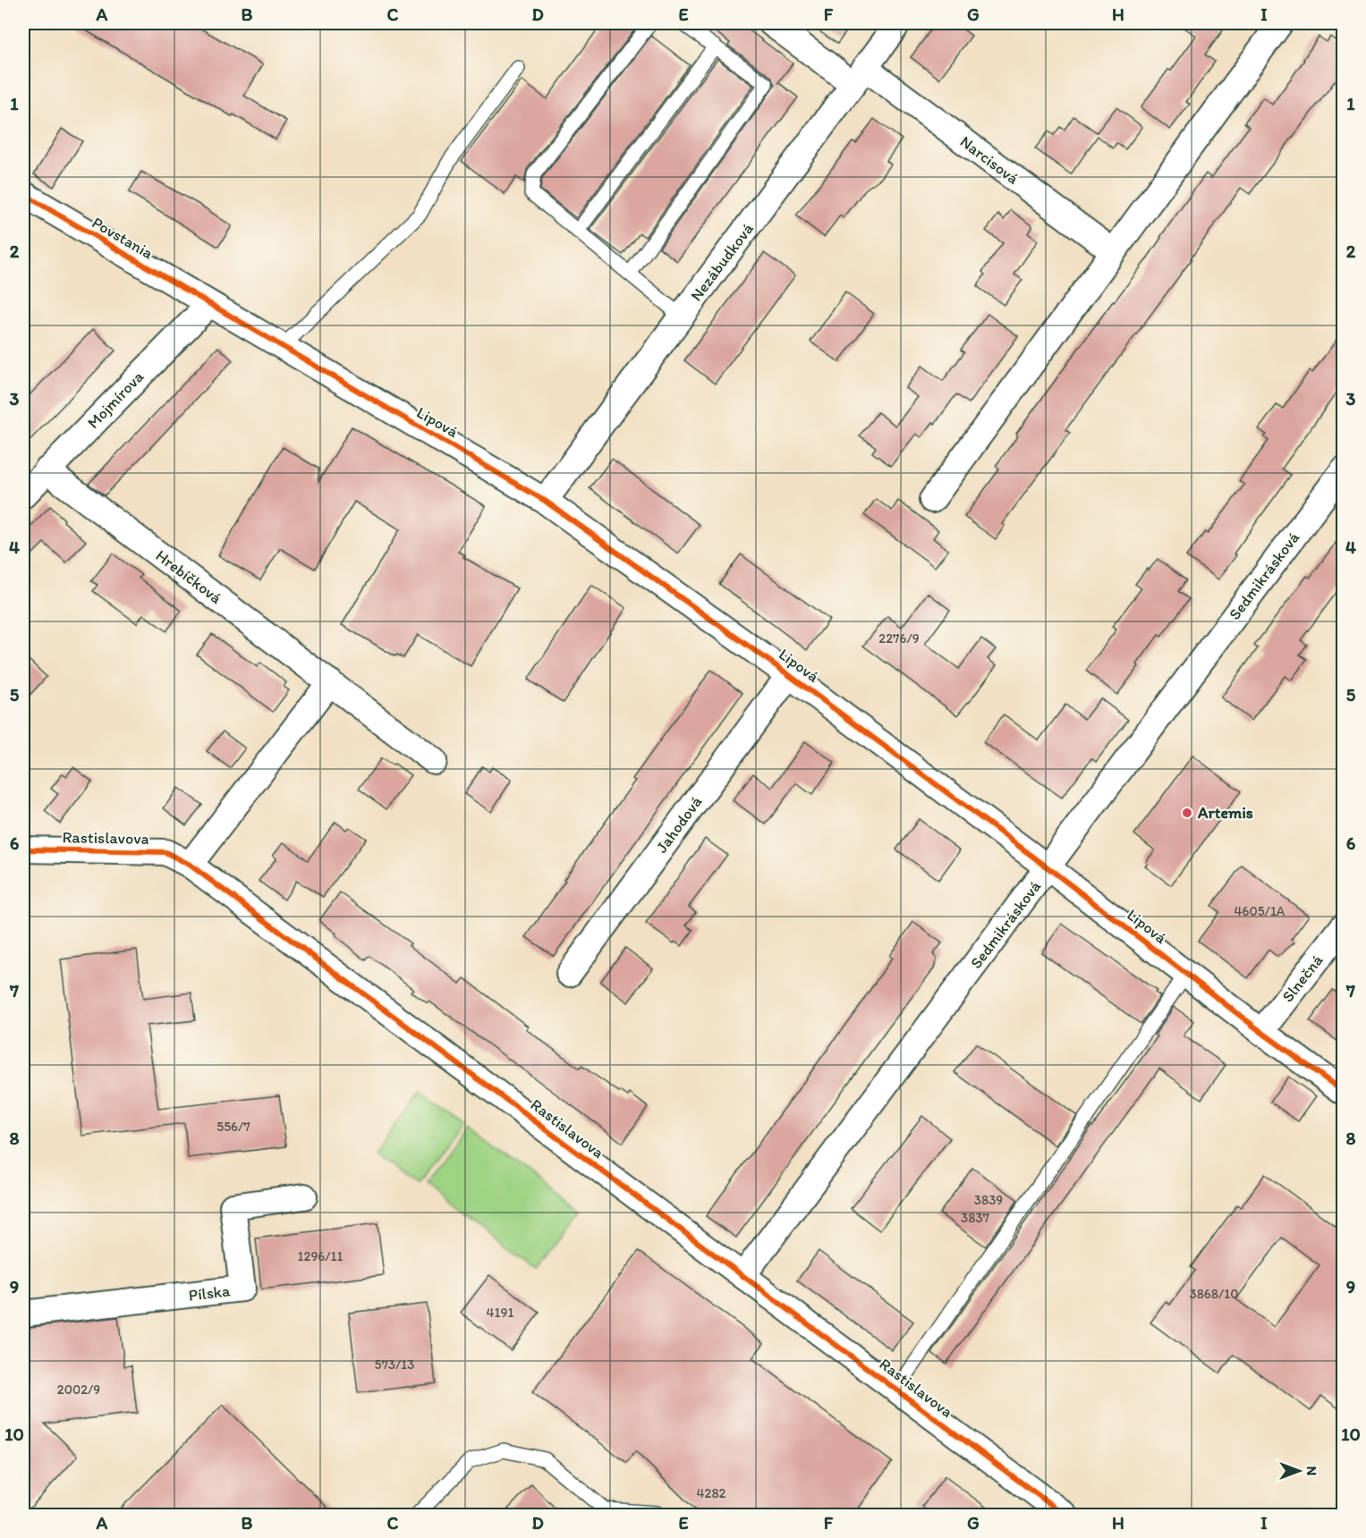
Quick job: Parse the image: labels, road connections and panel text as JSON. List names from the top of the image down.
{
  "streets": {
    "street": [
      "Narcisová",
      "Povstania",
      "Nezábudková",
      "Mojmírova",
      "Lipová",
      "Sedmikrásková",
      "Hrebíčková",
      "Jahodová",
      "Rastislavova",
      "Slnečná",
      "Pílska"
    ]
  },
  "crossings": [
    ["Narcisová", "Nezábudková"],
    ["Povstania", "Mojmírova"],
    ["Povstania", "Lipová"],
    ["Nezábudková", "Lipová"],
    ["Mojmírova", "Lipová"],
    ["Mojmírova", "Hrebíčková"],
    ["Lipová", "Sedmikrásková"],
    ["Lipová", "Jahodová"],
    ["Lipová", "Slnečná"],
    ["Sedmikrásková", "Rastislavova"]
  ],
  "places": ["Artemis"],
  "house_numbers": [
    "2276/9",
    "4605/1A",
    "556/7",
    "3839",
    "3837",
    "1296/11",
    "3868/10",
    "4191",
    "573/13",
    "2002/9",
    "4282"
  ],
  "north": "right",
  "grid": {
    "columns": [
      "A",
      "B",
      "C",
      "D",
      "E",
      "F",
      "G",
      "H",
      "I"
    ],
    "rows": [
      "1",
      "2",
      "3",
      "4",
      "5",
      "6",
      "7",
      "8",
      "9",
      "10"
    ]
  }
}
